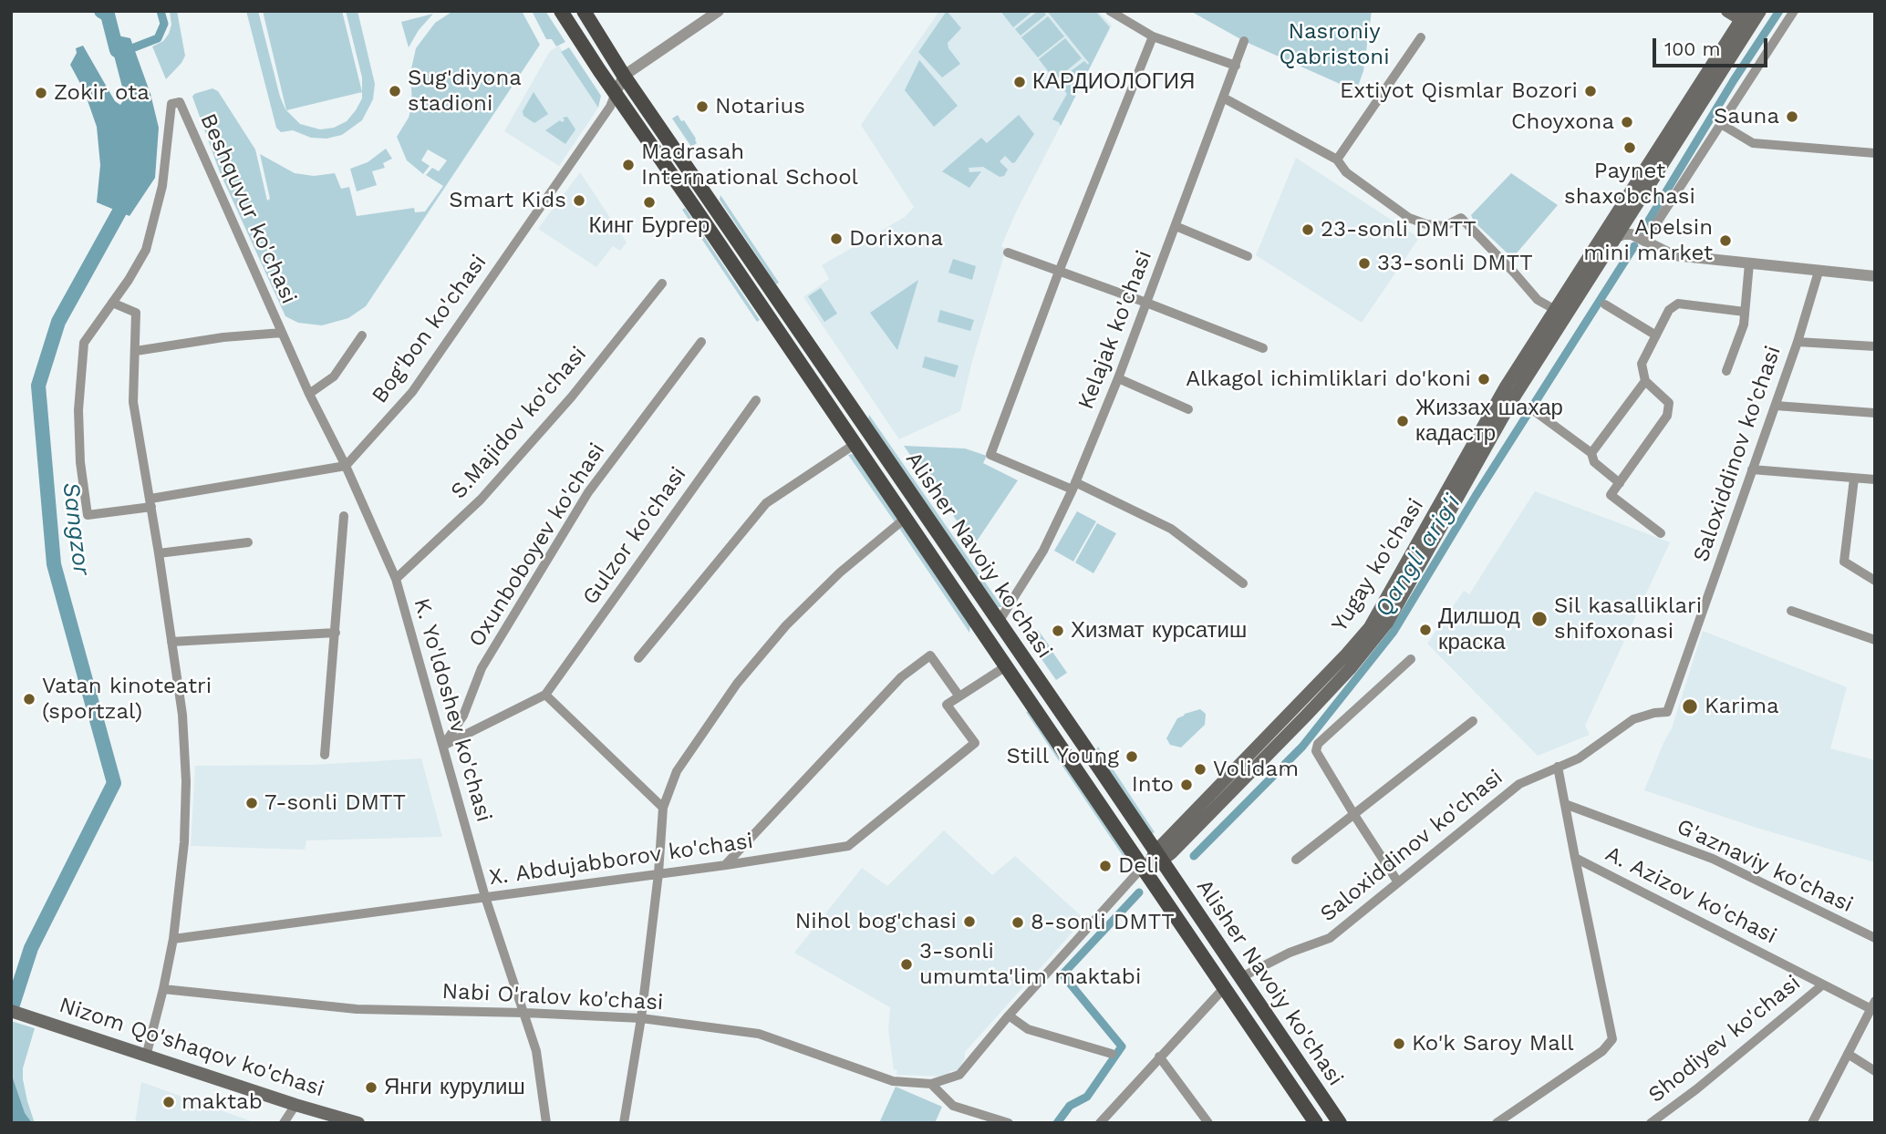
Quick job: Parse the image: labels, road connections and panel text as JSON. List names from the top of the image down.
{
  "streets": {
    "main road": ["Alisher Navoiy ko'chasi", "Yugay ko'chasi", "Nizom Qo'shaqov ko'chasi"],
    "street": [
      "Beshquvur ko'chasi",
      "Bog'bon ko'chasi",
      "Kelajak ko'chasi",
      "S.Majidov ko'chasi",
      "Saloxiddinov ko'chasi",
      "Gulzor ko'chasi",
      "Oxunboboyev ko'chasi",
      "K. Yo'ldoshev ko'chasi",
      "X. Abdujabborov ko'chasi",
      "G'aznaviy ko'chasi",
      "A. Azizov ko'chasi",
      "Nabi O'ralov ko'chasi",
      "Shodiyev ko'chasi"
    ]
  },
  "crossings": [
    ["Beshquvur ko'chasi", "K. Yo'ldoshev ko'chasi"],
    ["Bog'bon ko'chasi", "Alisher Navoiy ko'chasi"],
    ["Bog'bon ko'chasi", "K. Yo'ldoshev ko'chasi"],
    ["Kelajak ko'chasi", "Alisher Navoiy ko'chasi"],
    ["S.Majidov ko'chasi", "K. Yo'ldoshev ko'chasi"],
    ["Saloxiddinov ko'chasi", "Alisher Navoiy ko'chasi"],
    ["Saloxiddinov ko'chasi", "A. Azizov ko'chasi"],
    ["Gulzor ko'chasi", "Oxunboboyev ko'chasi"],
    ["Gulzor ko'chasi", "K. Yo'ldoshev ko'chasi"],
    ["Oxunboboyev ko'chasi", "K. Yo'ldoshev ko'chasi"],
    ["Alisher Navoiy ko'chasi", "Yugay ko'chasi"],
    ["K. Yo'ldoshev ko'chasi", "X. Abdujabborov ko'chasi"],
    ["K. Yo'ldoshev ko'chasi", "Nabi O'ralov ko'chasi"],
    ["G'aznaviy ko'chasi", "A. Azizov ko'chasi"],
    ["A. Azizov ko'chasi", "Shodiyev ko'chasi"]
  ],
  "water": ["Sangzor", "Qangli arig'i"],
  "parks": ["Nasroniy Qabristoni"],
  "places": [
    "КАРДИОЛОГИЯ",
    "Sug'diyona stadioni",
    "Extiyot Qismlar Bozori",
    "Zokir ota",
    "Notarius",
    "Sauna",
    "Choyxona",
    "Paynet shaxobchasi",
    "Madrasah International School",
    "Smart Kids",
    "Кинг Бургер",
    "23-sonli DMTT",
    "Dorixona",
    "Apelsin mini market",
    "33-sonli DMTT",
    "Alkagol ichimliklari do'koni",
    "Жиззах шахар кадастр",
    "Sil kasalliklari shifoxonasi",
    "Дилшод краска",
    "Хизмат курсатиш",
    "Vatan kinoteatri (sportzal)",
    "Karima",
    "Still Young",
    "Volidam",
    "Into",
    "7-sonli DMTT",
    "Deli",
    "Nihol bog'chasi",
    "8-sonli DMTT",
    "3-sonli umumta'lim maktabi",
    "Ko'k Saroy Mall",
    "Янги курулиш",
    "maktab"
  ],
  "scale_bar": "100 m"
}
